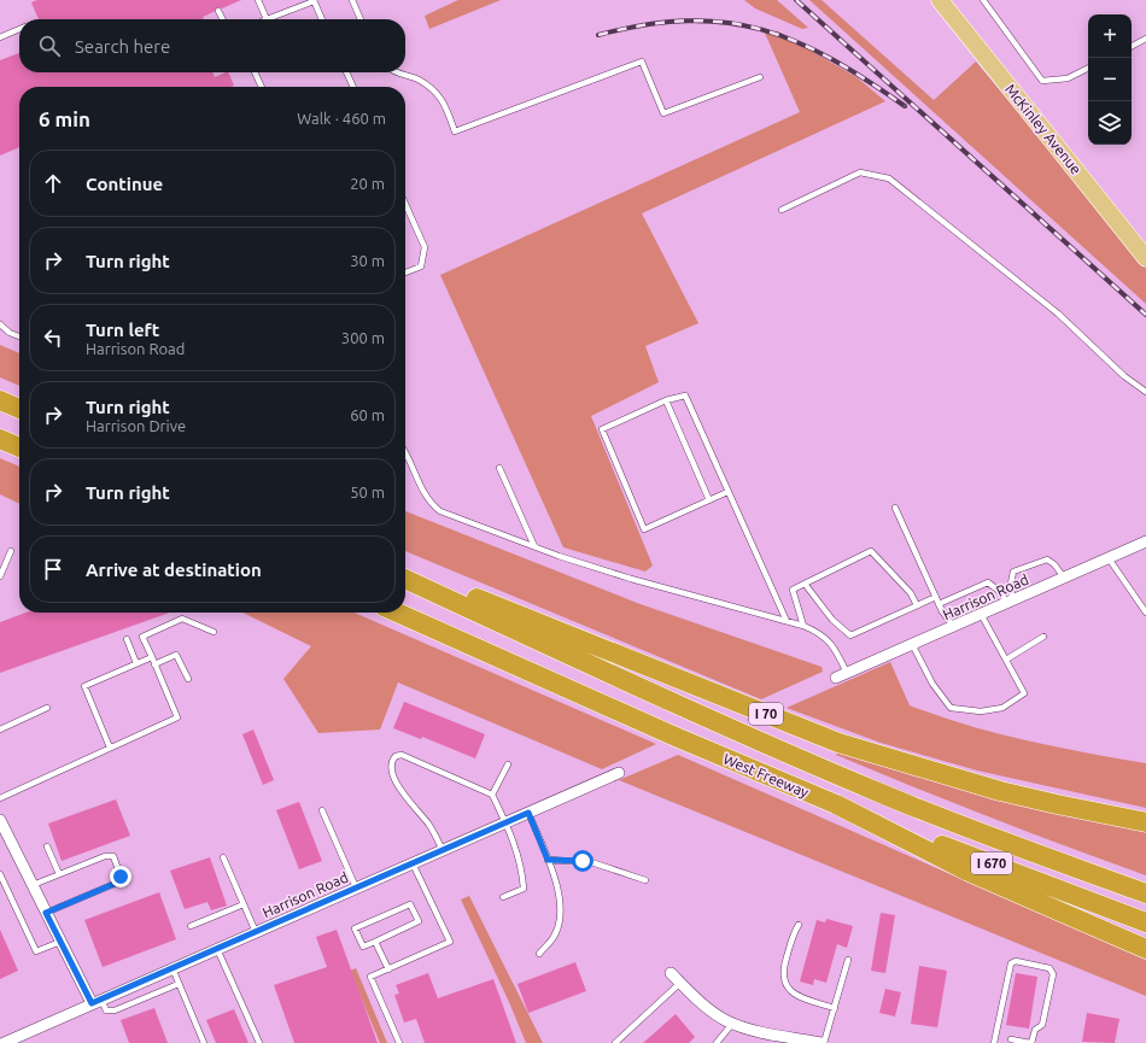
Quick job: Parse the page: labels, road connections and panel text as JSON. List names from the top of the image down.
{
  "streets": {
    "highway": ["I 70", "West Freeway", "I 670"],
    "main road": ["McKinley Avenue"],
    "street": ["Harrison Road"]
  },
  "crossings": [
    ["West Freeway", "I 670"]
  ],
  "page": {
    "map_buttons": ["+", "−"],
    "search": "Search here",
    "heading": ["6 min", "Walk · 460 m"],
    "list": [
      ["Continue", "20 m"],
      ["Turn right", "30 m"],
      ["Turn left", "Harrison Road", "300 m"],
      ["Turn right", "Harrison Drive", "60 m"],
      ["Turn right", "50 m"],
      "Arrive at destination"
    ]
  }
}
